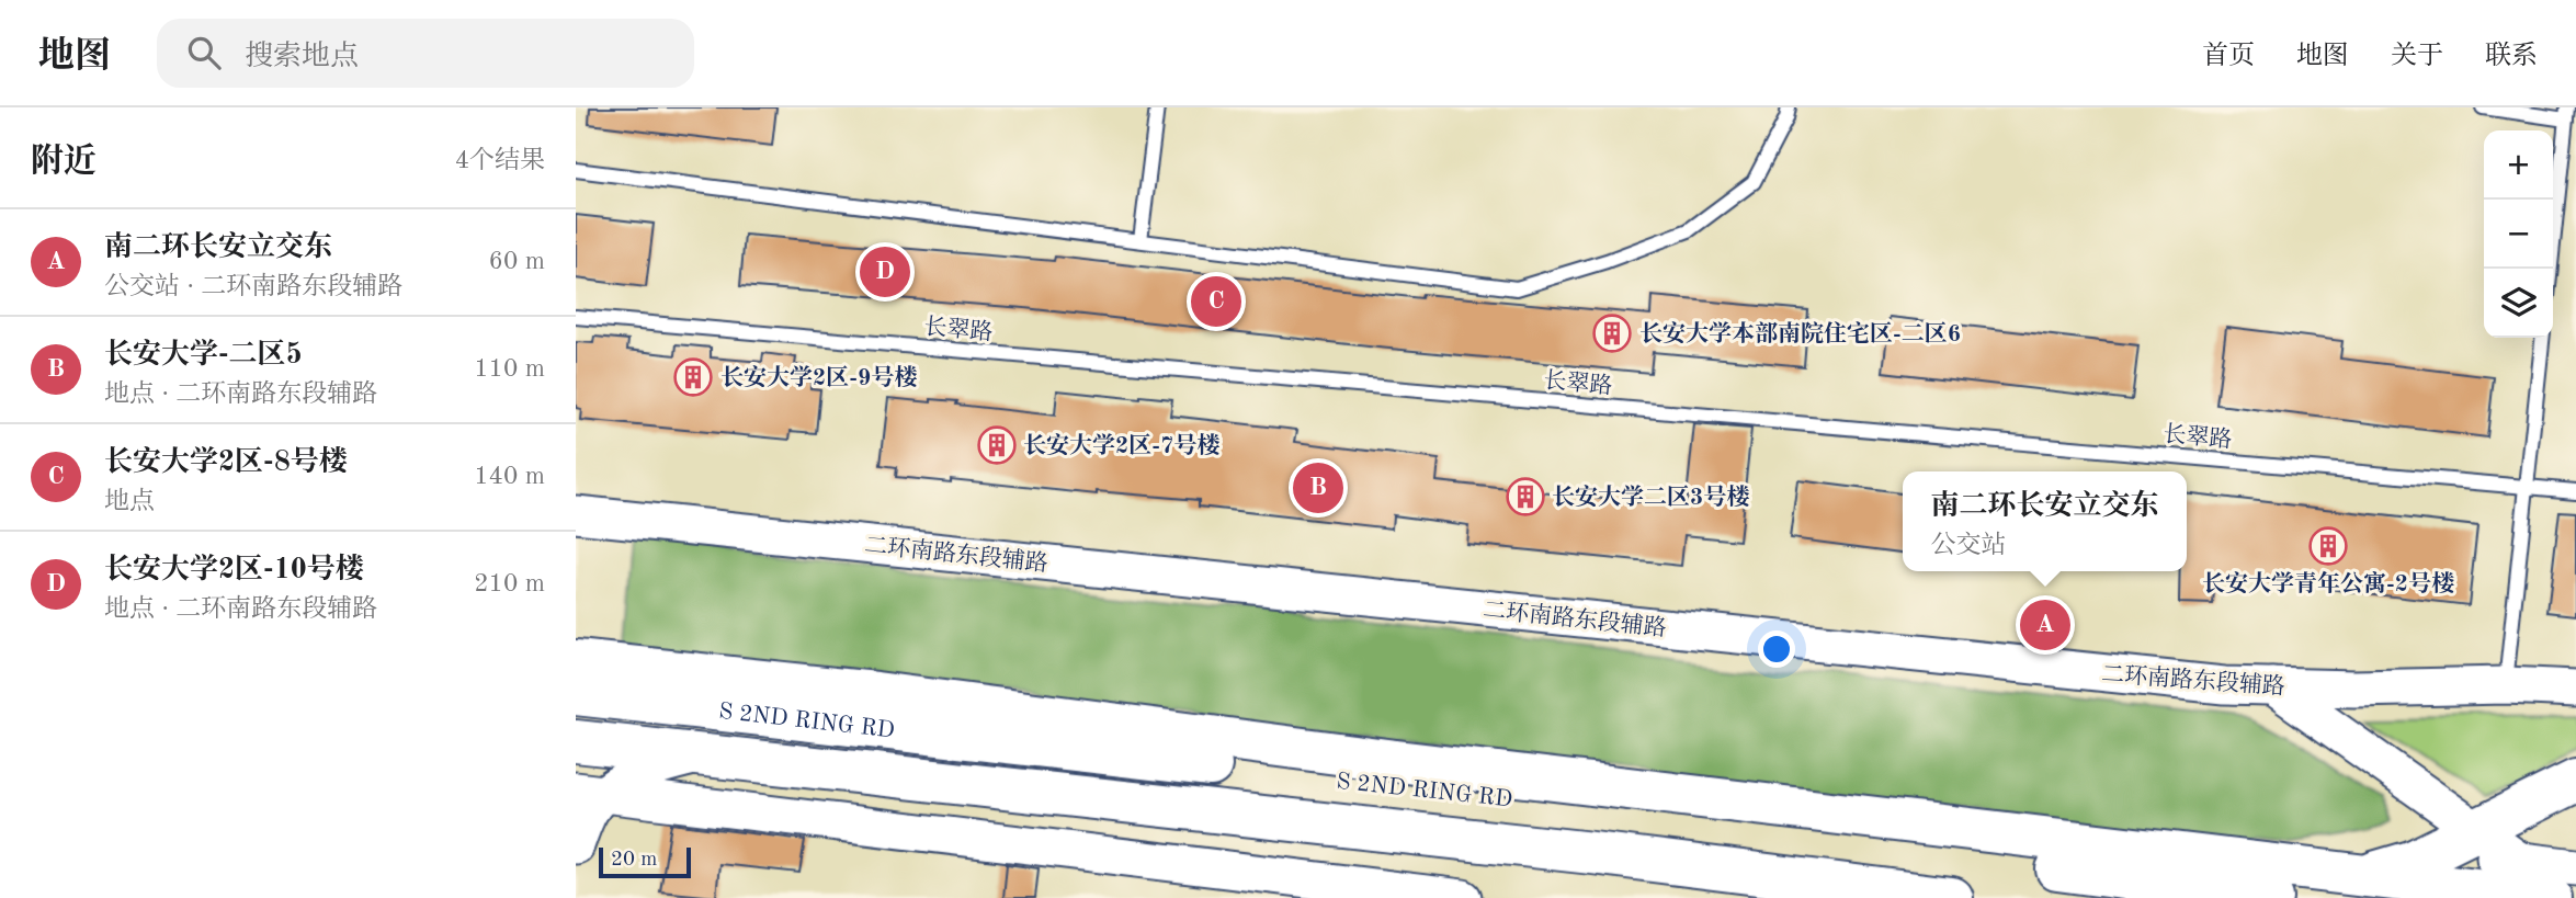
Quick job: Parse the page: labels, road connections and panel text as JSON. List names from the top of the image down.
{
  "streets": {
    "highway": ["S 2ND RING RD"],
    "main road": ["二环南路东段辅路"],
    "lane": ["长翠路"]
  },
  "places": {
    "building": [
      "长安大学本部南院住宅区-二区6",
      "长安大学2区-9号楼",
      "长安大学2区-7号楼",
      "长安大学二区3号楼",
      "长安大学青年公寓-2号楼"
    ]
  },
  "scale_bar": "20 m",
  "page": {
    "header": "地图",
    "search": "搜索地点",
    "nav": [
      "首页",
      "地图",
      "关于",
      "联系"
    ],
    "heading": ["附近", "4个结果"],
    "map_buttons": ["+", "−"],
    "list": [
      {
        "mark": "A",
        "name": "南二环长安立交东",
        "note": "公交站 · 二环南路东段辅路",
        "value": "60 m"
      },
      {
        "mark": "B",
        "name": "长安大学-二区5",
        "note": "地点 · 二环南路东段辅路",
        "value": "110 m"
      },
      {
        "mark": "C",
        "name": "长安大学2区-8号楼",
        "note": "地点",
        "value": "140 m"
      },
      {
        "mark": "D",
        "name": "长安大学2区-10号楼",
        "note": "地点 · 二环南路东段辅路",
        "value": "210 m"
      }
    ],
    "pins": [
      "D",
      "C",
      "B",
      "A"
    ],
    "popup": ["南二环长安立交东", "公交站"],
    "scale": "20 m"
  }
}
